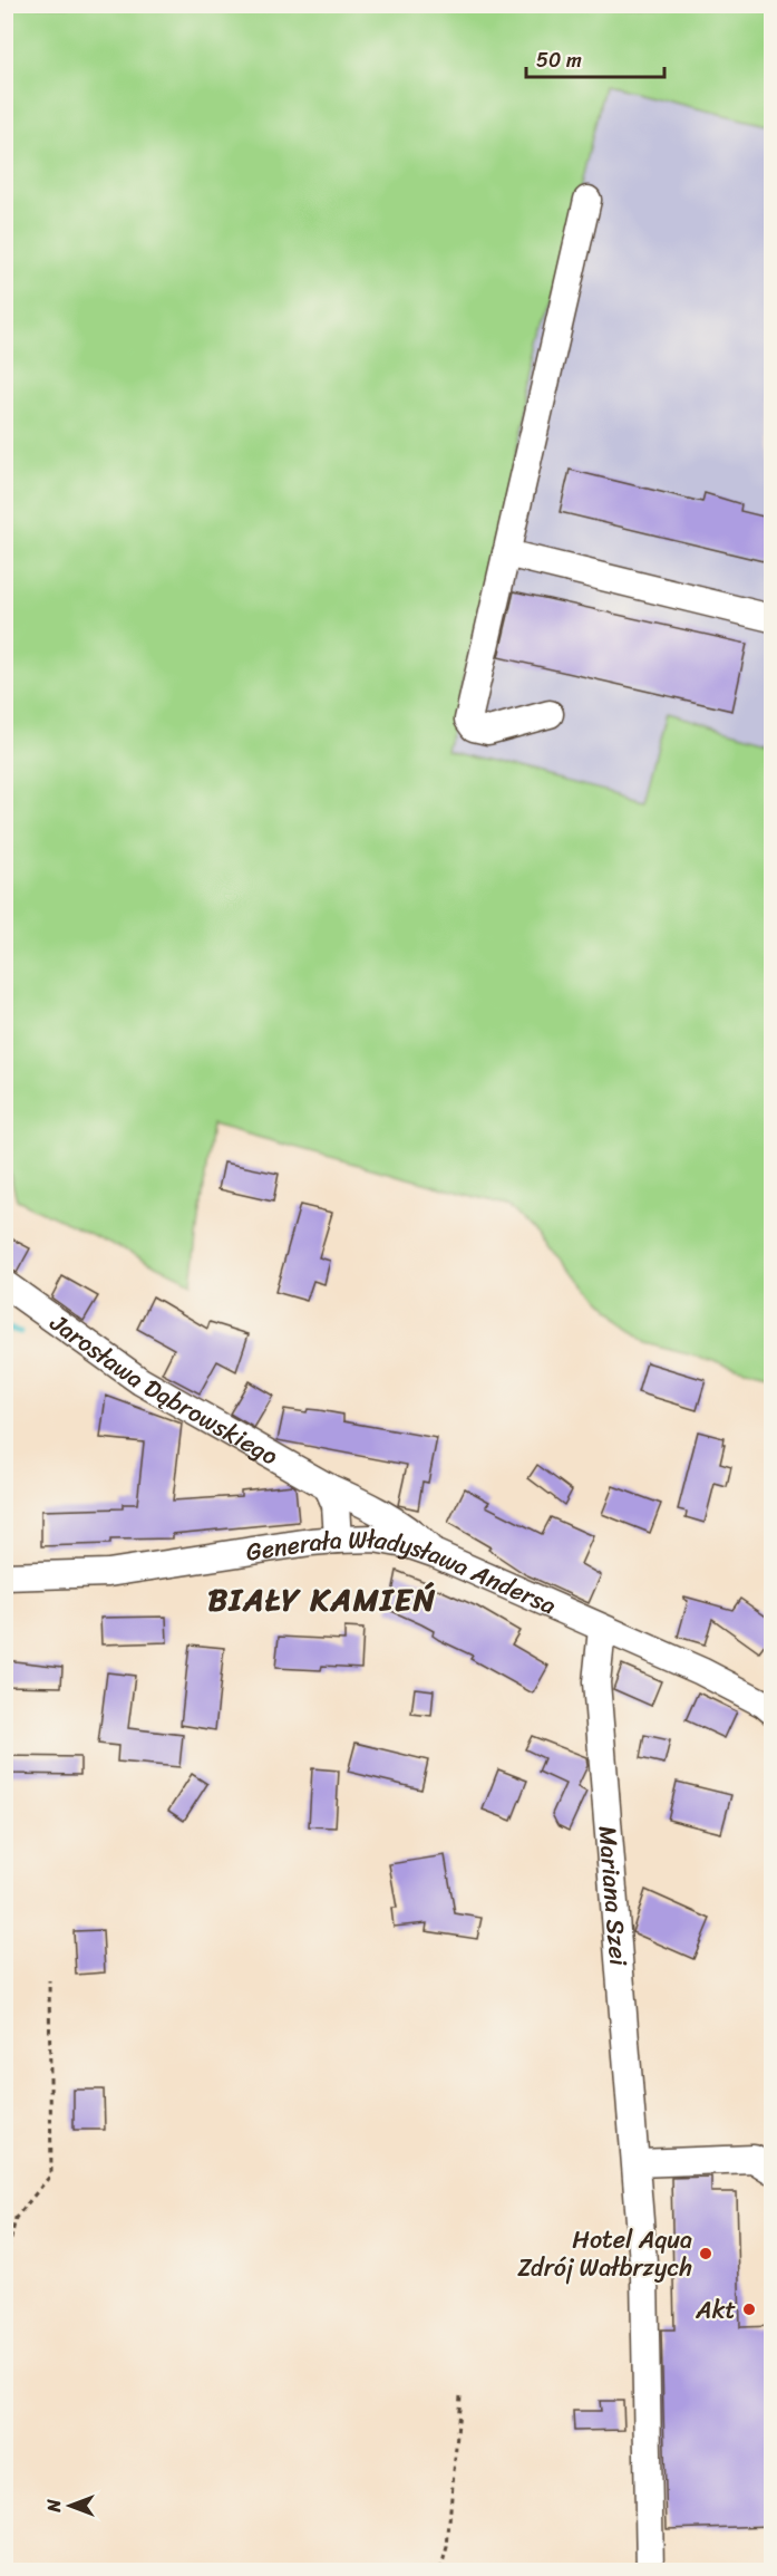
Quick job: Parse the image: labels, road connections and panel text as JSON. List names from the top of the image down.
{
  "streets": {
    "street": ["Jarosława Dąbrowskiego", "Generała Władysława Andersa", "Mariana Szei"]
  },
  "crossings": [
    ["Jarosława Dąbrowskiego", "Generała Władysława Andersa"],
    ["Generała Władysława Andersa", "Mariana Szei"]
  ],
  "districts": ["BIAŁY KAMIEŃ"],
  "places": ["Hotel Aqua Zdrój Wałbrzych", "Akt"],
  "scale_bar": "50 m",
  "north": "left"
}
